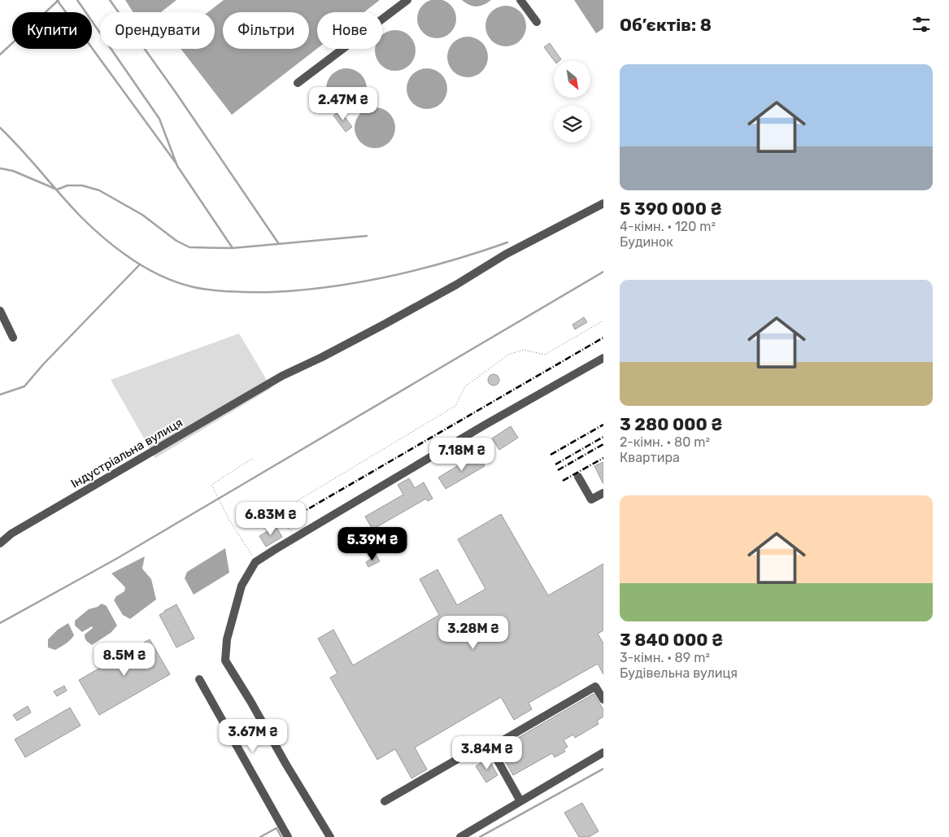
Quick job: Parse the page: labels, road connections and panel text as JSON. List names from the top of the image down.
{
  "streets": {
    "street": ["Індустріальна вулиця"]
  },
  "north": "bottom right",
  "page": {
    "heading": "Об’єктів: 8",
    "chip": [
      "Купити",
      "Орендувати",
      "Фільтри",
      "Нове"
    ],
    "list": [
      {
        "name": "5 390 000 ₴",
        "note": "4-кімн. · 120 m² · Будинок"
      },
      {
        "name": "3 280 000 ₴",
        "note": "2-кімн. · 80 m² · Квартира"
      },
      {
        "name": "3 840 000 ₴",
        "note": "3-кімн. · 89 m² · Будівельна вулиця"
      }
    ],
    "price": [
      "2.47M ₴",
      "7.18M ₴",
      "6.83M ₴",
      "5.39M ₴",
      "3.28M ₴",
      "8.5M ₴",
      "3.67M ₴",
      "3.84M ₴"
    ]
  }
}
